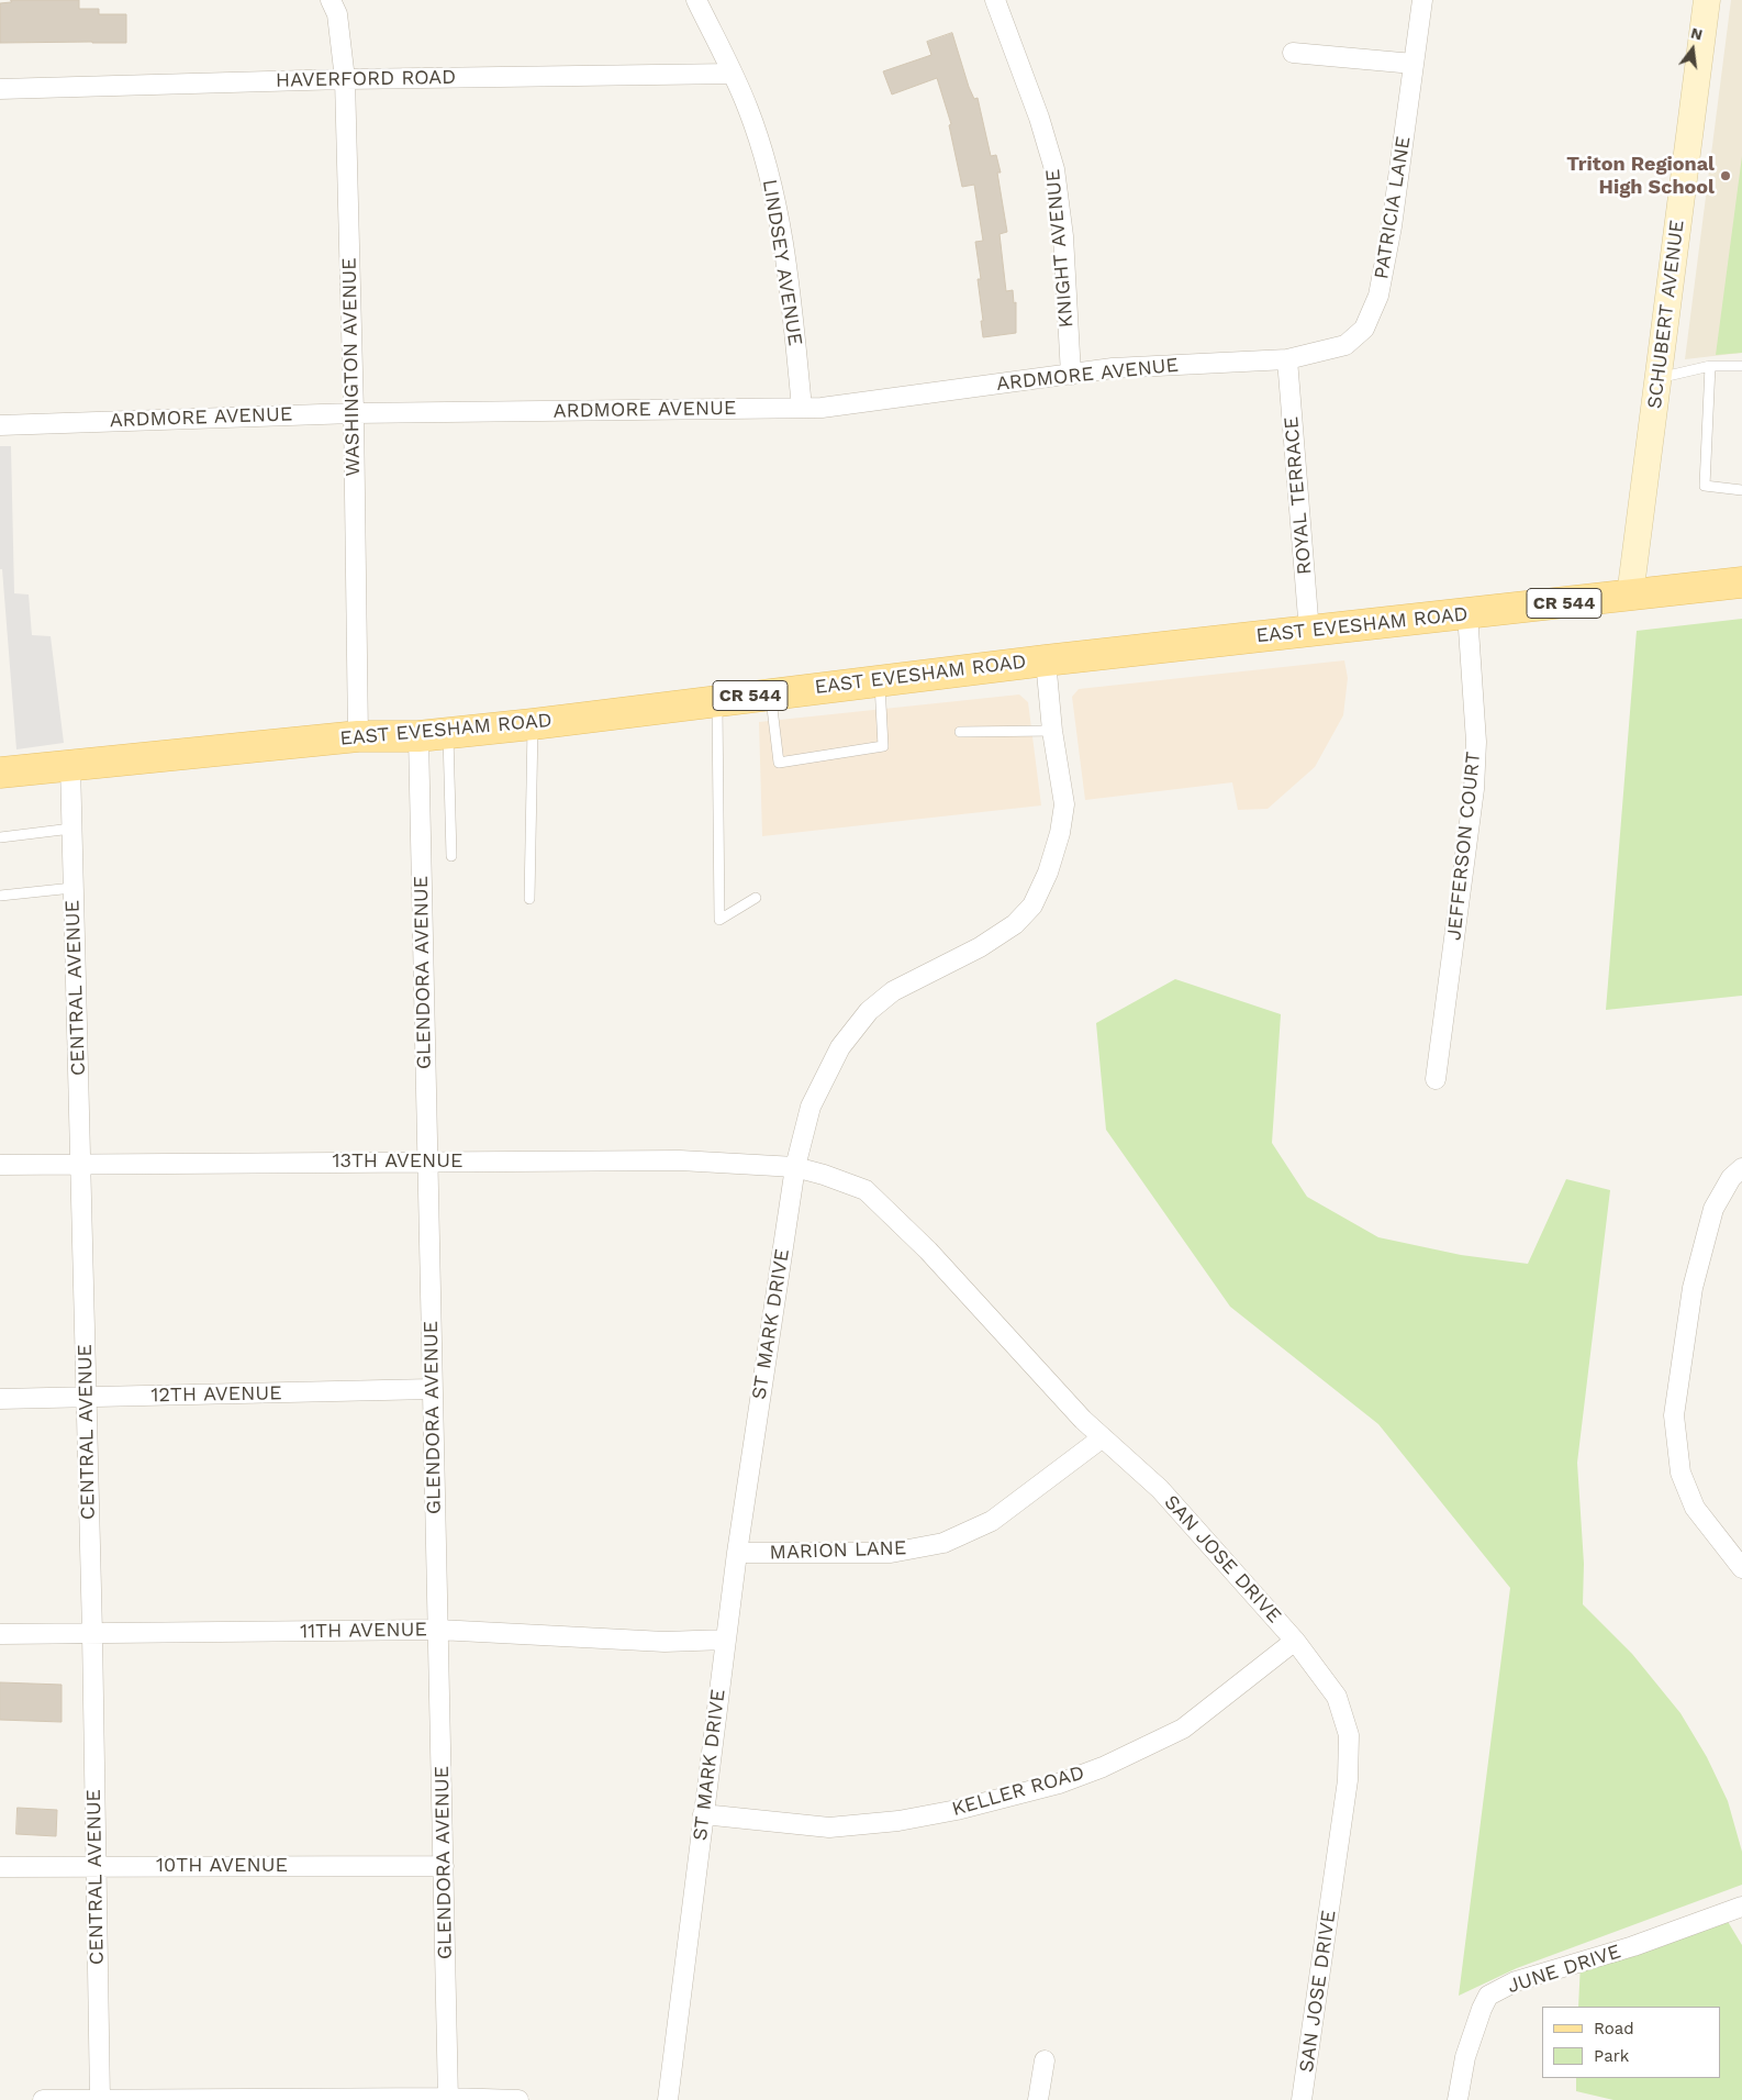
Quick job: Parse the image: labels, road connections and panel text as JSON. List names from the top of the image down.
{
  "streets": {
    "main road": ["CR 544", "EAST EVESHAM ROAD"],
    "street": [
      "HAVERFORD ROAD",
      "PATRICIA LANE",
      "KNIGHT AVENUE",
      "LINDSEY AVENUE",
      "SCHUBERT AVENUE",
      "WASHINGTON AVENUE",
      "ARDMORE AVENUE",
      "ROYAL TERRACE",
      "JEFFERSON COURT",
      "GLENDORA AVENUE",
      "CENTRAL AVENUE",
      "13TH AVENUE",
      "ST MARK DRIVE",
      "12TH AVENUE",
      "MARION LANE",
      "SAN JOSE DRIVE",
      "11TH AVENUE",
      "KELLER ROAD",
      "10TH AVENUE",
      "JUNE DRIVE"
    ]
  },
  "crossings": [
    ["HAVERFORD ROAD", "LINDSEY AVENUE"],
    ["HAVERFORD ROAD", "WASHINGTON AVENUE"],
    ["PATRICIA LANE", "ARDMORE AVENUE"],
    ["PATRICIA LANE", "ROYAL TERRACE"],
    ["KNIGHT AVENUE", "ARDMORE AVENUE"],
    ["LINDSEY AVENUE", "ARDMORE AVENUE"],
    ["SCHUBERT AVENUE", "EAST EVESHAM ROAD"],
    ["WASHINGTON AVENUE", "ARDMORE AVENUE"],
    ["WASHINGTON AVENUE", "EAST EVESHAM ROAD"],
    ["ARDMORE AVENUE", "ROYAL TERRACE"],
    ["ROYAL TERRACE", "EAST EVESHAM ROAD"],
    ["EAST EVESHAM ROAD", "JEFFERSON COURT"],
    ["EAST EVESHAM ROAD", "GLENDORA AVENUE"],
    ["EAST EVESHAM ROAD", "CENTRAL AVENUE"],
    ["EAST EVESHAM ROAD", "ST MARK DRIVE"],
    ["GLENDORA AVENUE", "13TH AVENUE"],
    ["GLENDORA AVENUE", "12TH AVENUE"],
    ["GLENDORA AVENUE", "11TH AVENUE"],
    ["GLENDORA AVENUE", "10TH AVENUE"],
    ["CENTRAL AVENUE", "13TH AVENUE"],
    ["CENTRAL AVENUE", "12TH AVENUE"],
    ["CENTRAL AVENUE", "11TH AVENUE"],
    ["CENTRAL AVENUE", "10TH AVENUE"],
    ["13TH AVENUE", "ST MARK DRIVE"],
    ["13TH AVENUE", "SAN JOSE DRIVE"],
    ["ST MARK DRIVE", "MARION LANE"],
    ["ST MARK DRIVE", "SAN JOSE DRIVE"],
    ["ST MARK DRIVE", "11TH AVENUE"],
    ["ST MARK DRIVE", "KELLER ROAD"],
    ["MARION LANE", "SAN JOSE DRIVE"],
    ["SAN JOSE DRIVE", "KELLER ROAD"]
  ],
  "places": ["Triton Regional High School"],
  "legend": ["Road", "Park"],
  "north": "top"
}
